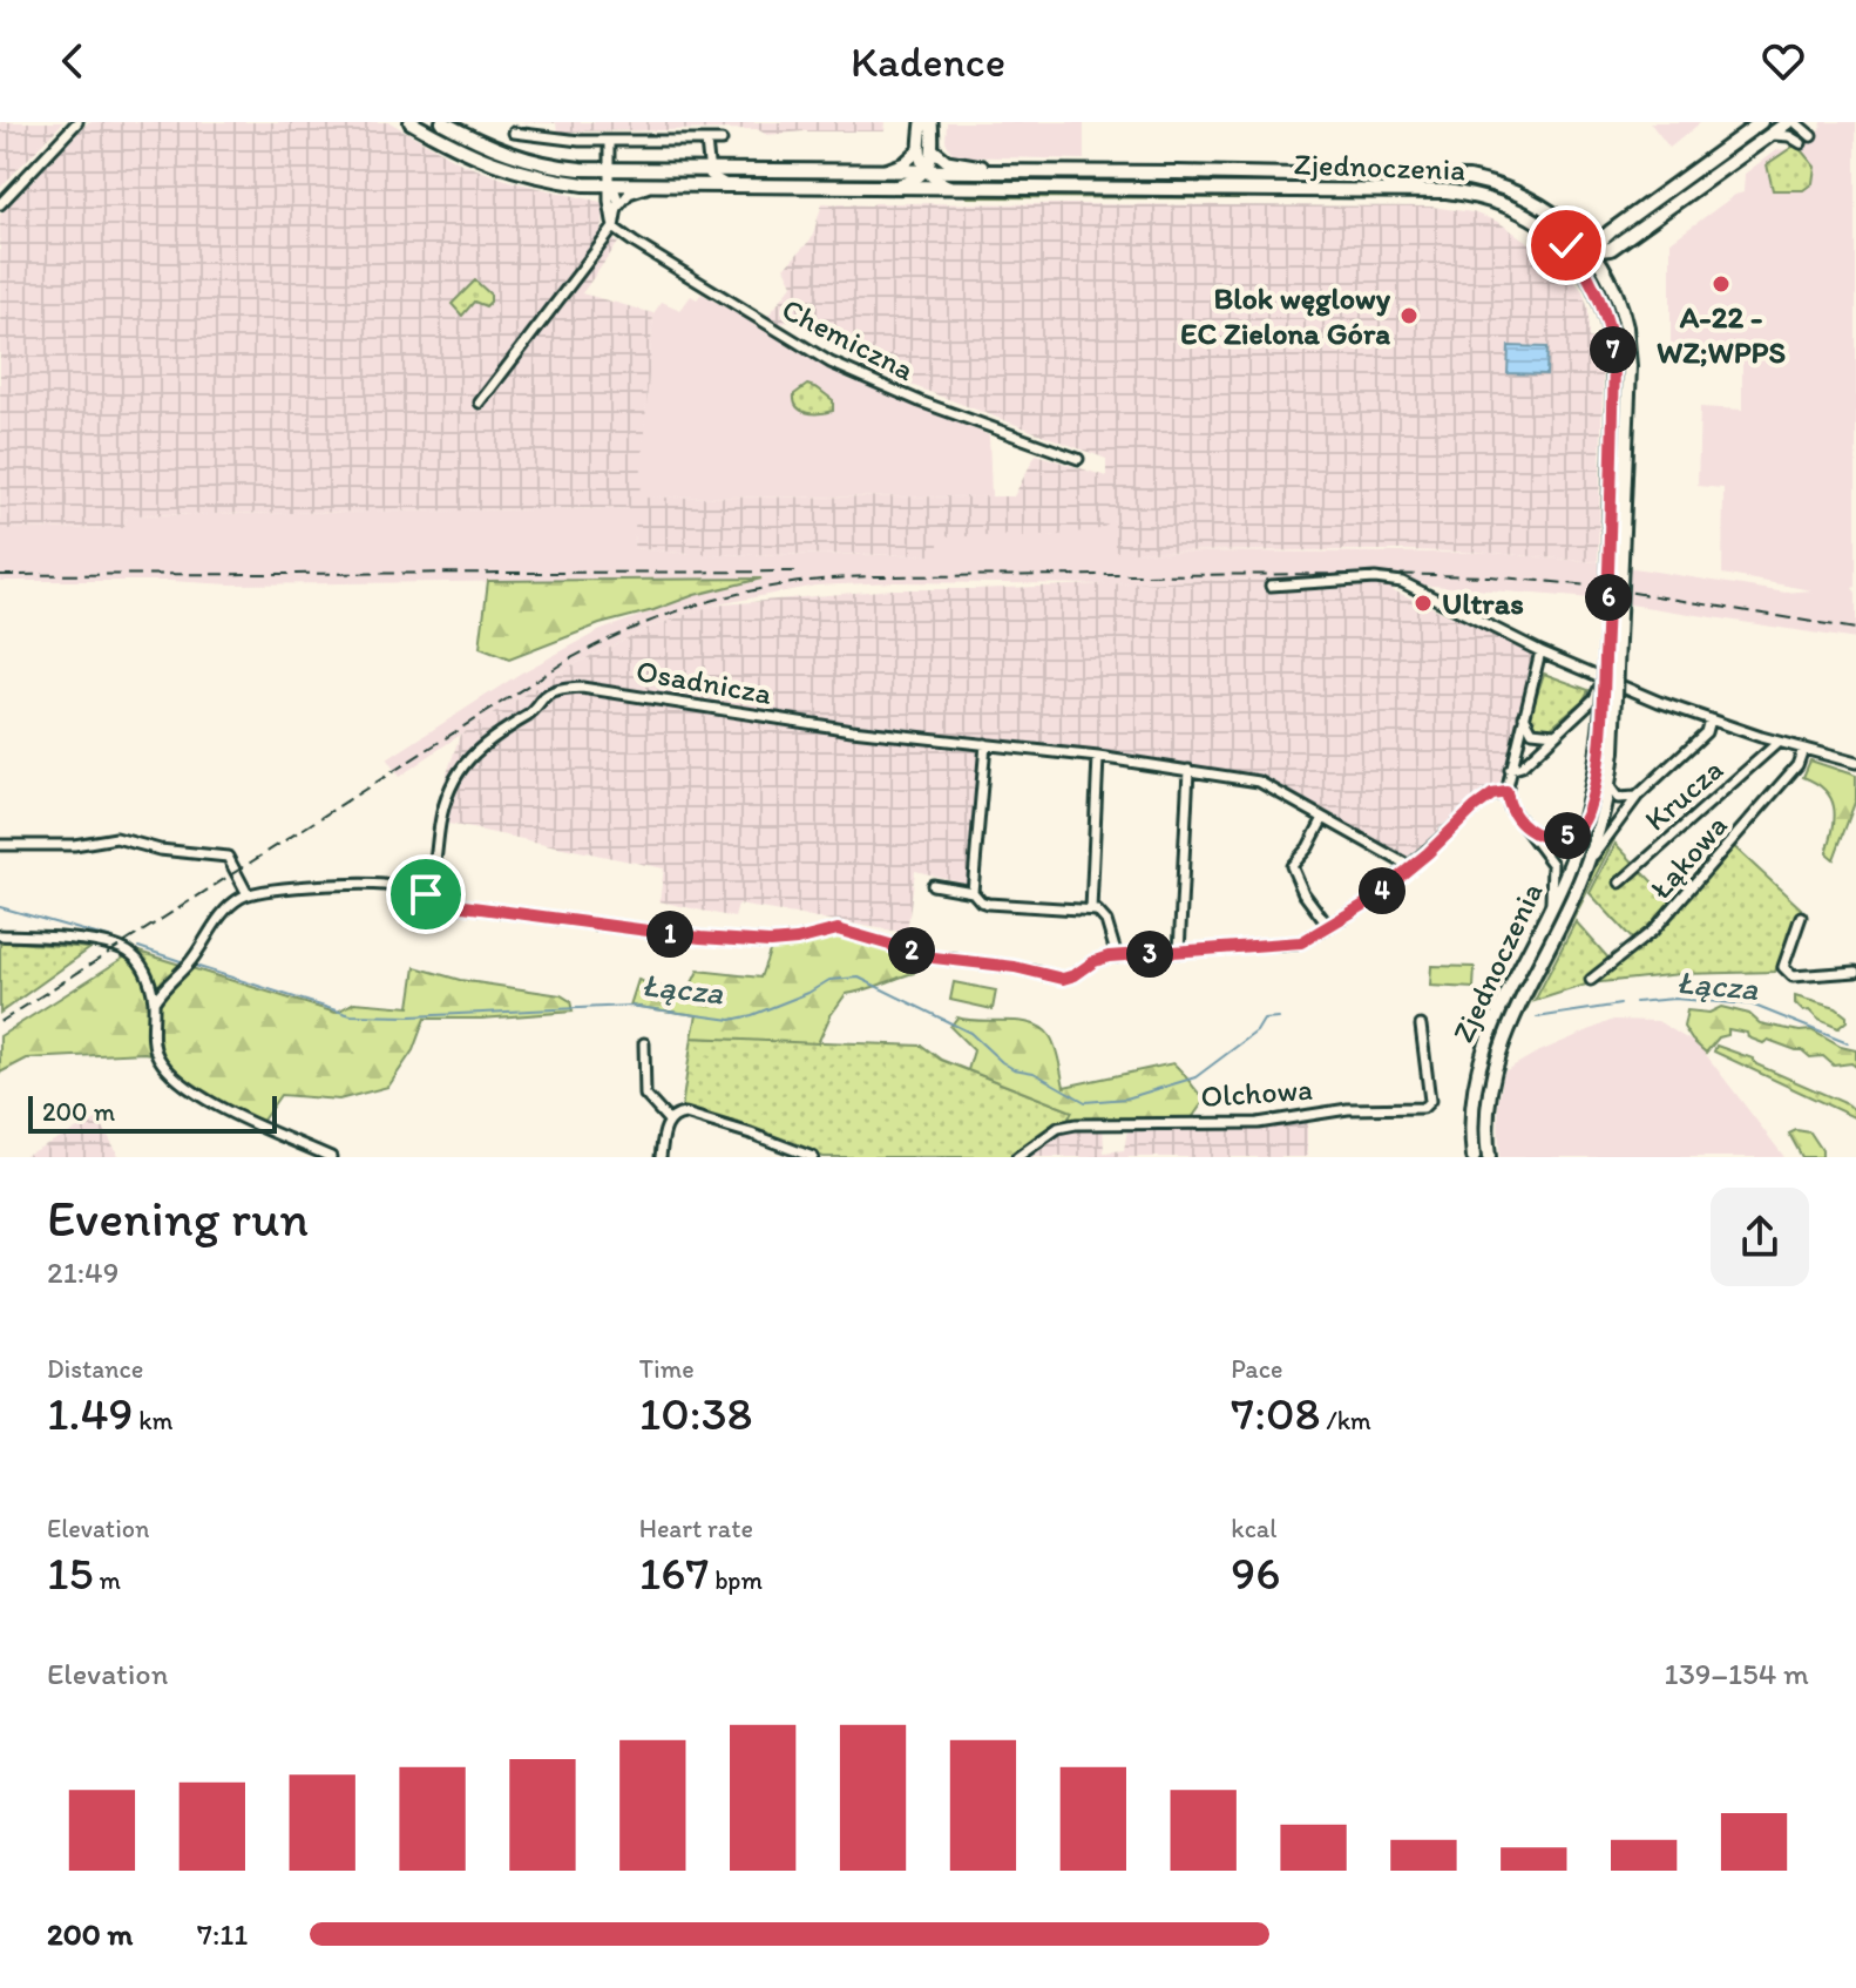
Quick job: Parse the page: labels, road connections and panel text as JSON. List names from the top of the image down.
{
  "streets": {
    "main road": ["Zjednoczenia"],
    "street": [
      "Chemiczna",
      "Osadnicza",
      "Krucza",
      "Łąkowa",
      "Olchowa"
    ]
  },
  "water": ["Łącza"],
  "places": ["A-22 - WZ;WPPS", "Blok węglowy EC Zielona Góra", "Ultras"],
  "scale_bar": "200 m",
  "page": {
    "header": "Kadence",
    "pins": [
      "7",
      "6",
      "5",
      "4",
      "1",
      "2",
      "3"
    ],
    "scale": "200 m",
    "heading": ["Evening run", "21:49"],
    "stats": [
      ["Distance", "1.49 km"],
      ["Time", "10:38"],
      ["Pace", "7:08 /km"],
      ["Elevation", "15 m"],
      ["Heart rate", "167 bpm"],
      ["kcal", "96"]
    ],
    "chart": ["Elevation", "139–154 m"],
    "list": [
      {
        "name": "200 m",
        "note": "7:11"
      }
    ]
  }
}
